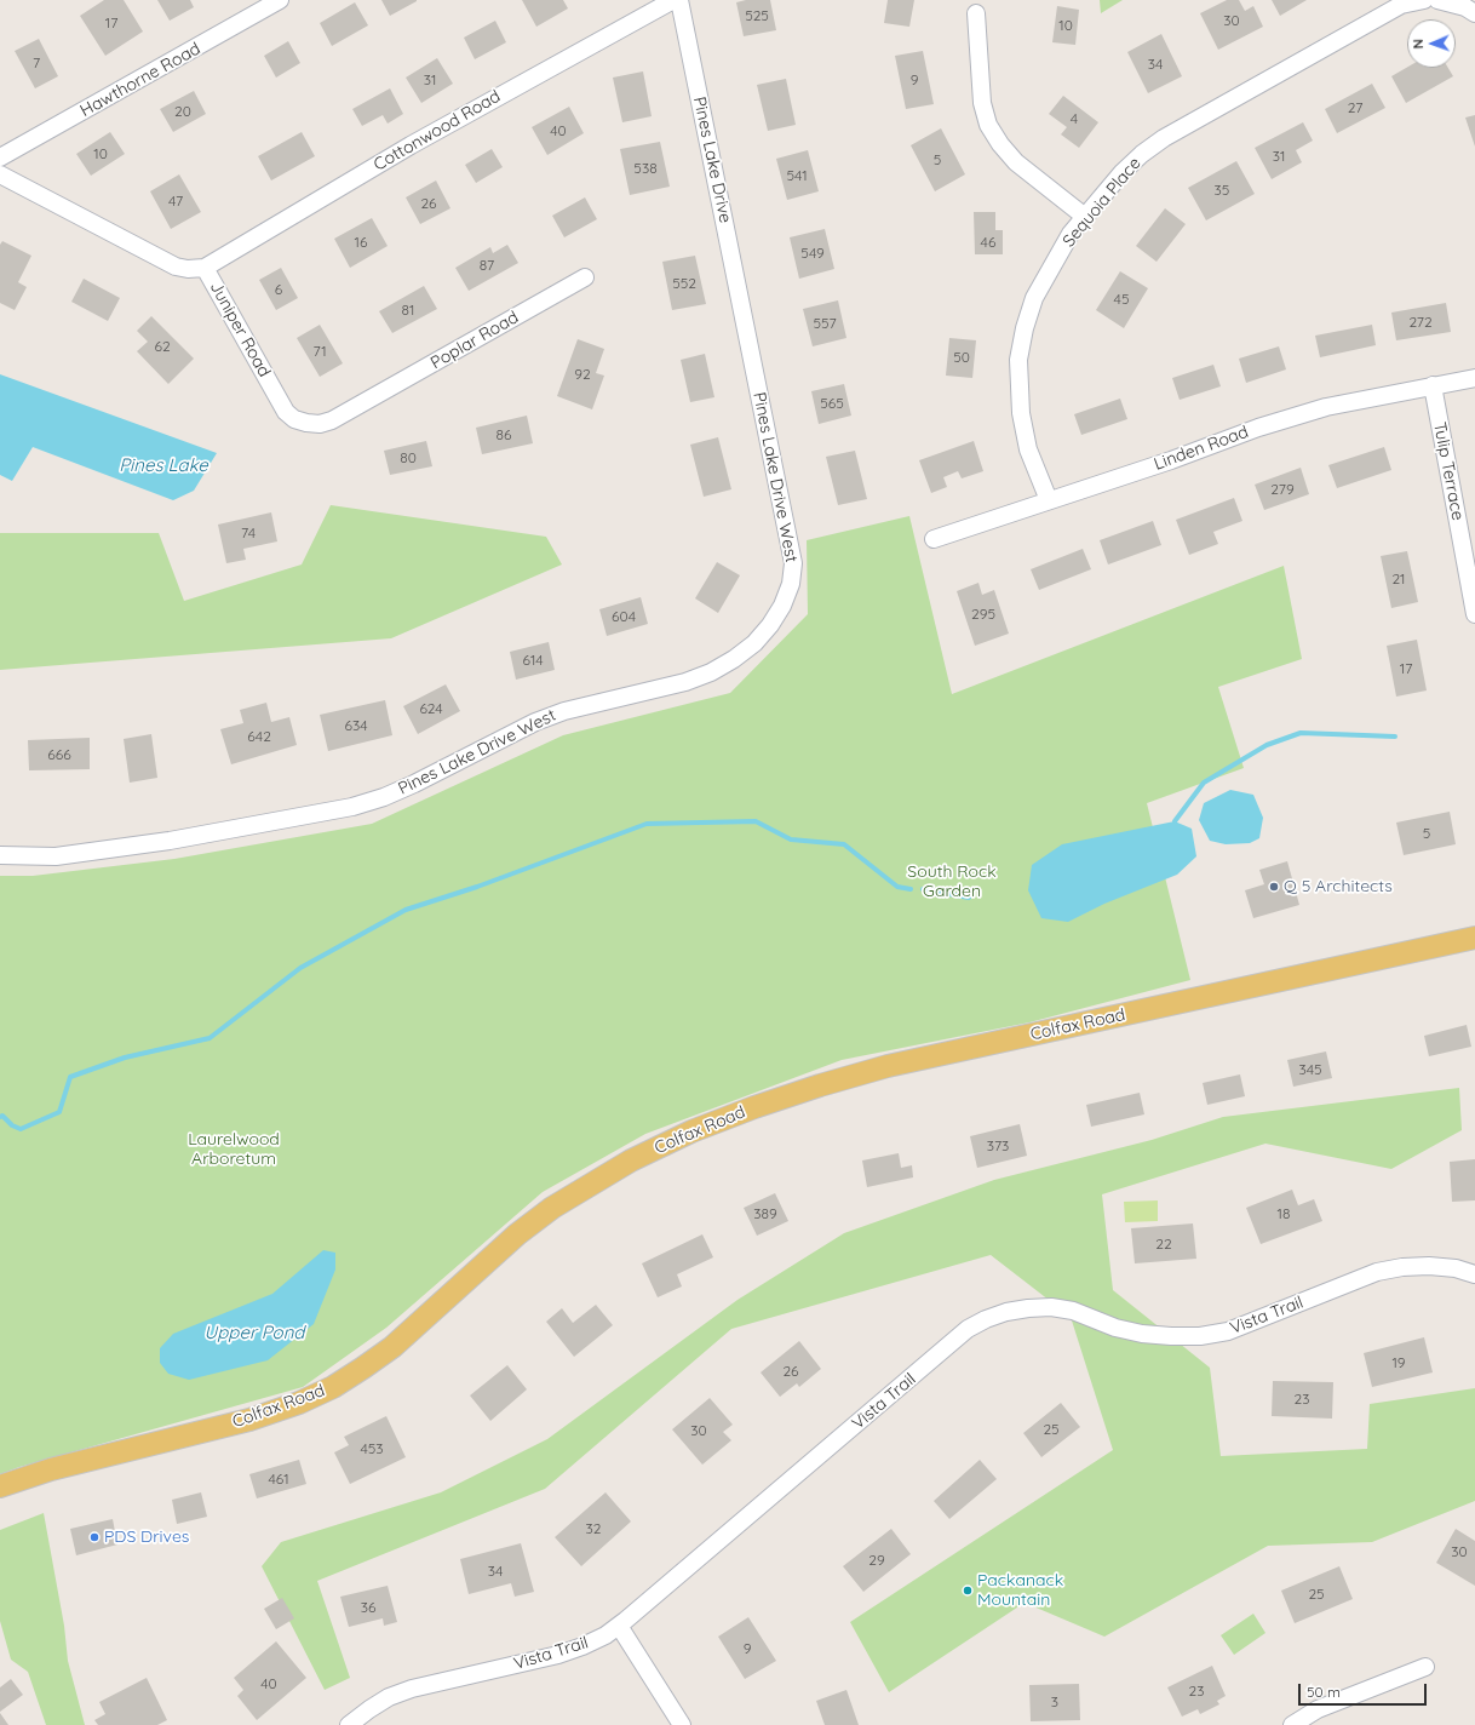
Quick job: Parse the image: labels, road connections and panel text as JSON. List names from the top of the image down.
{
  "streets": {
    "main road": ["Colfax Road"],
    "street": [
      "Hawthorne Road",
      "Cottonwood Road",
      "Pines Lake Drive",
      "Sequoia Place",
      "Juniper Road",
      "Poplar Road",
      "Linden Road",
      "Tulip Terrace",
      "Pines Lake Drive West",
      "Vista Trail"
    ]
  },
  "crossings": [
    ["Cottonwood Road", "Juniper Road"],
    ["Pines Lake Drive", "Pines Lake Drive West"],
    ["Sequoia Place", "Linden Road"],
    ["Juniper Road", "Poplar Road"],
    ["Linden Road", "Tulip Terrace"]
  ],
  "water": ["Pines Lake", "Upper Pond"],
  "parks": ["South Rock Garden", "Laurelwood Arboretum"],
  "places": ["Q 5 Architects", "PDS Drives", "Packanack Mountain"],
  "house_numbers": [
    "525",
    "30",
    "17",
    "10",
    "7",
    "34",
    "31",
    "9",
    "27",
    "20",
    "4",
    "40",
    "10",
    "31",
    "5",
    "538",
    "541",
    "35",
    "47",
    "26",
    "16",
    "46",
    "549",
    "87",
    "552",
    "6",
    "45",
    "81",
    "272",
    "557",
    "62",
    "71",
    "50",
    "92",
    "565",
    "86",
    "80",
    "279",
    "74",
    "21",
    "295",
    "604",
    "614",
    "17",
    "624",
    "634",
    "642",
    "666",
    "5",
    "345",
    "373",
    "389",
    "18",
    "22",
    "19",
    "26",
    "23",
    "25",
    "30",
    "453",
    "461",
    "32",
    "30",
    "29",
    "34",
    "25",
    "36",
    "9",
    "40",
    "23",
    "3"
  ],
  "scale_bar": "50 m",
  "north": "left"
}
